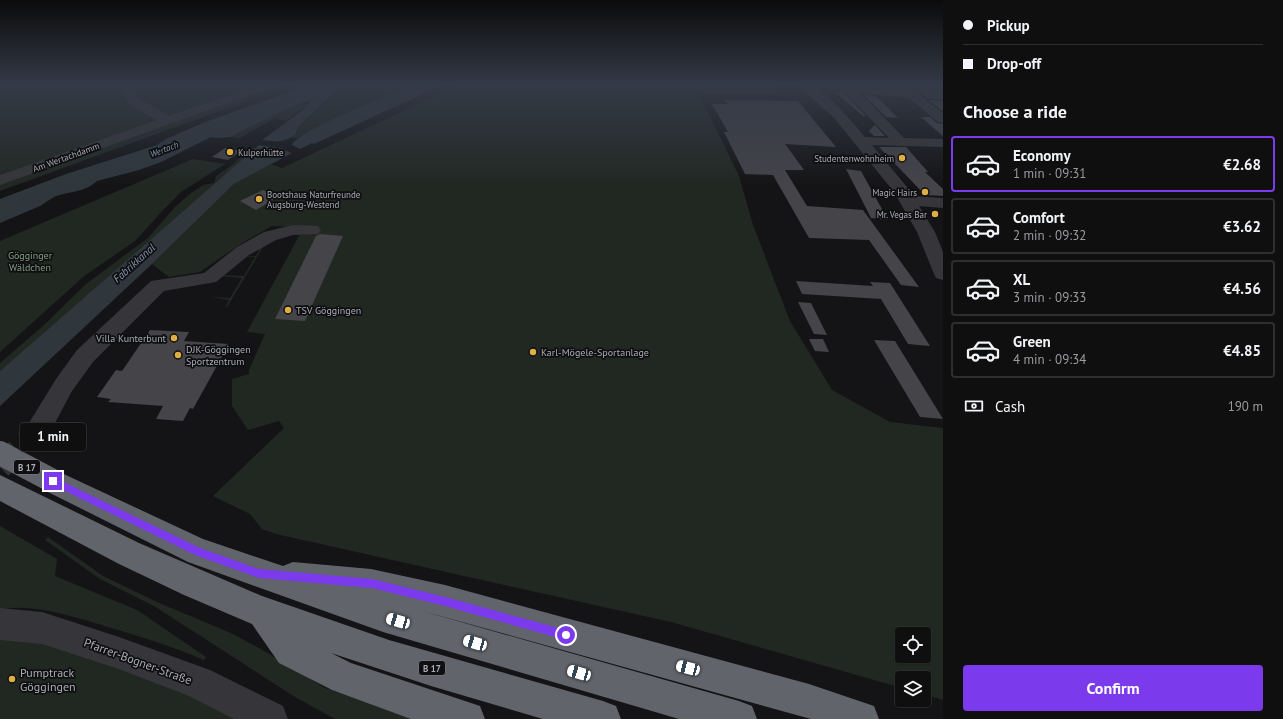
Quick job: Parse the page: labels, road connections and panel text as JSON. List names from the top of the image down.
{
  "streets": {
    "highway": ["B 17"],
    "street": ["Am Wertachdamm", "Pfarrer-Bogner-Straße"]
  },
  "water": ["Wertach", "Fabrikkanal"],
  "parks": ["Gögginger Wäldchen"],
  "places": [
    "Kulperhütte",
    "Studentenwohnheim",
    "Magic Hairs",
    "Bootshaus Naturfreunde Augsburg-Westend",
    "Mr. Vegas Bar",
    "TSV Göggingen",
    "Villa Kunterbunt",
    "Karl-Mögele-Sportanlage",
    "DJK-Göggingen Sportzentrum",
    "Pumptrack Göggingen"
  ],
  "page": {
    "banner": ["Pickup", "Drop-off"],
    "heading": "Choose a ride",
    "list": [
      {
        "name": "Economy",
        "note": "1 min · 09:31",
        "value": "€2.68"
      },
      {
        "name": "Comfort",
        "note": "2 min · 09:32",
        "value": "€3.62"
      },
      {
        "name": "XL",
        "note": "3 min · 09:33",
        "value": "€4.56"
      },
      {
        "name": "Green",
        "note": "4 min · 09:34",
        "value": "€4.85"
      }
    ],
    "pay": ["Cash", "190 m"],
    "bubble": "1 min",
    "buttons": "Confirm"
  }
}
